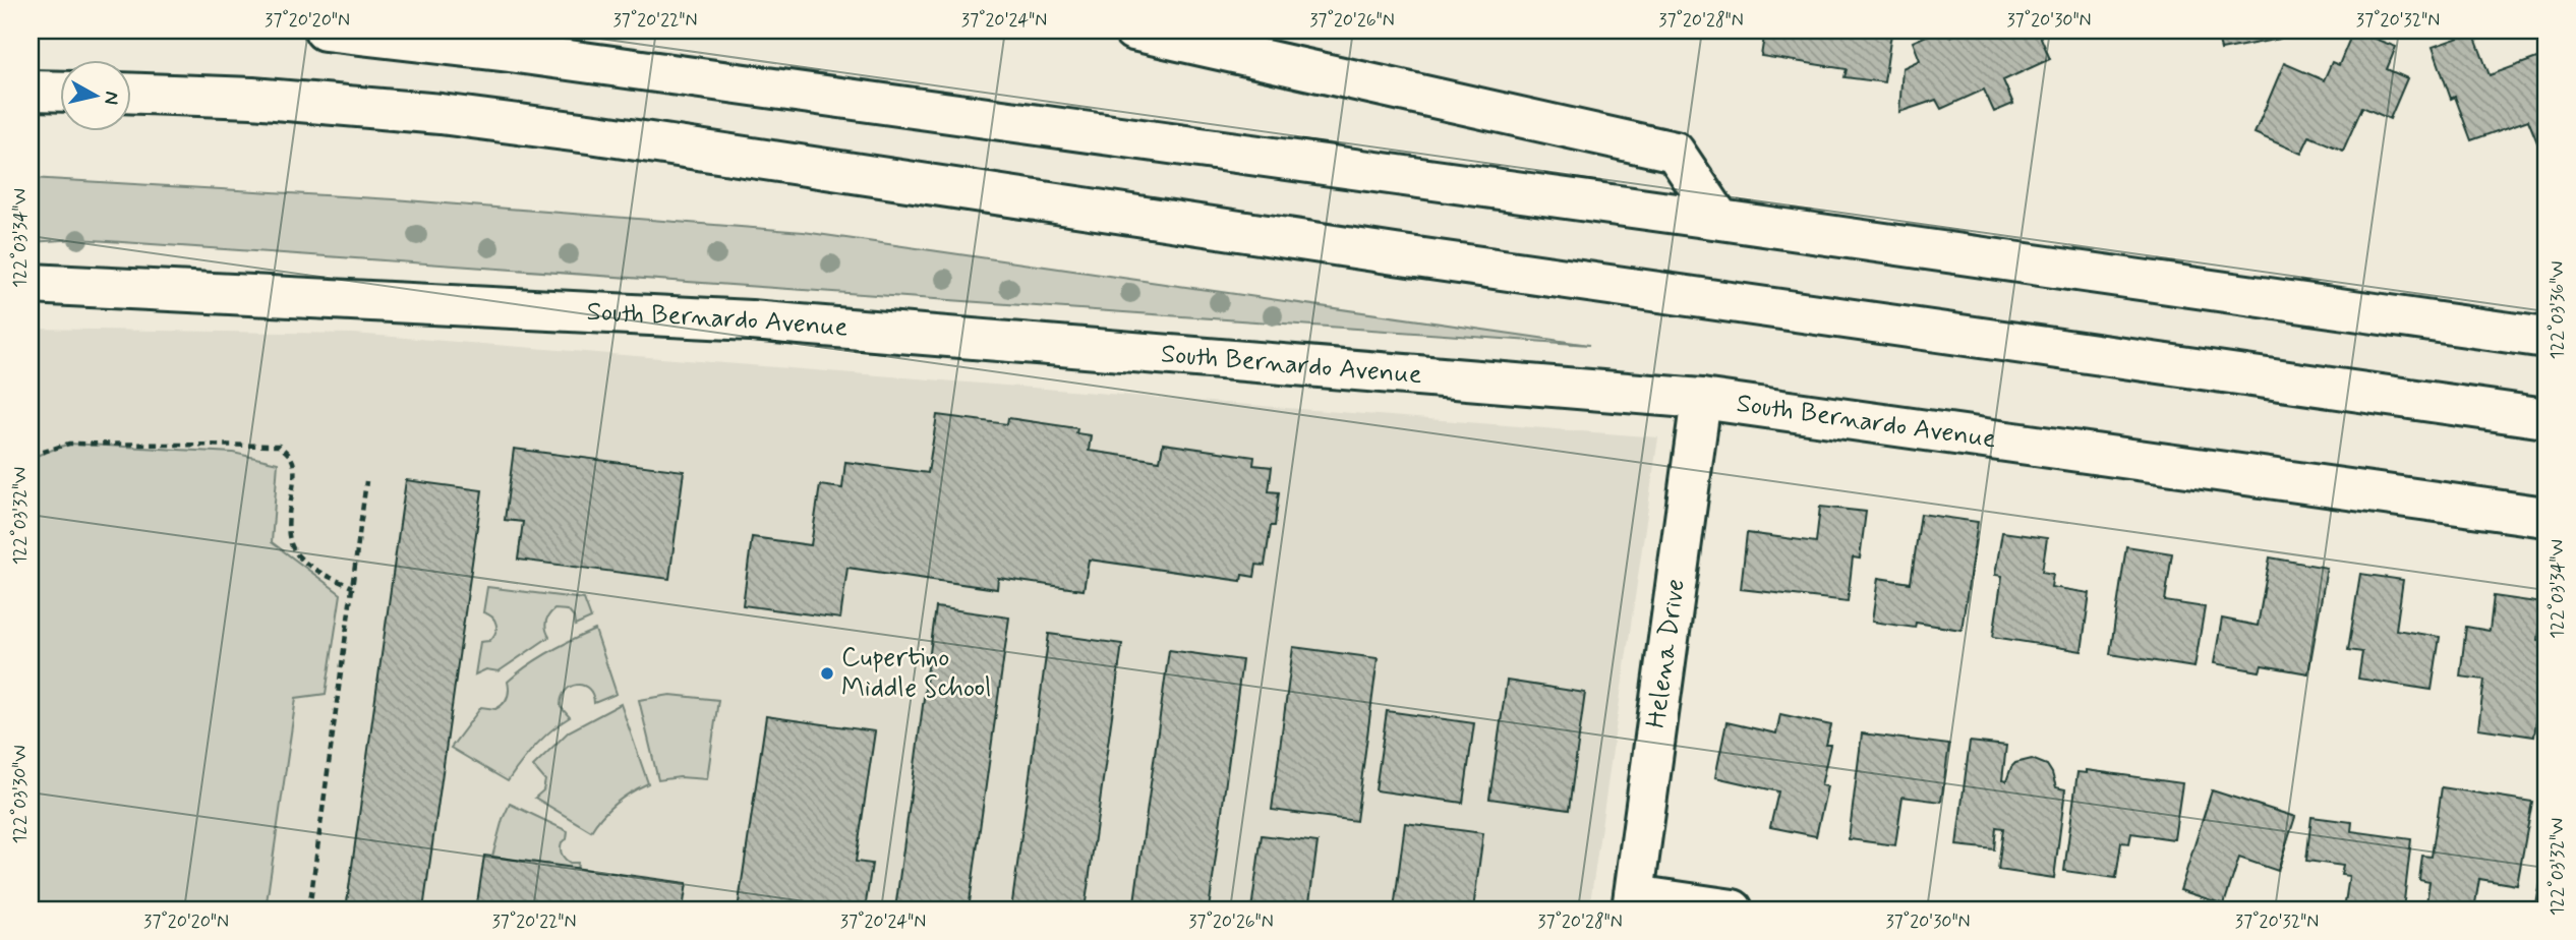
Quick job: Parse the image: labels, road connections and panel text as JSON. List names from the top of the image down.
{
  "streets": {
    "main road": ["South Bernardo Avenue", "Helena Drive"]
  },
  "crossings": [
    ["South Bernardo Avenue", "Helena Drive"]
  ],
  "places": ["Cupertino Middle School"],
  "north": "right",
  "coordinates": [
    "37°20'20\"N",
    "37°20'22\"N",
    "37°20'24\"N",
    "37°20'26\"N",
    "37°20'28\"N",
    "37°20'30\"N",
    "37°20'32\"N",
    "122°03'34\"W",
    "122°03'36\"W",
    "122°03'32\"W",
    "122°03'30\"W"
  ]
}
